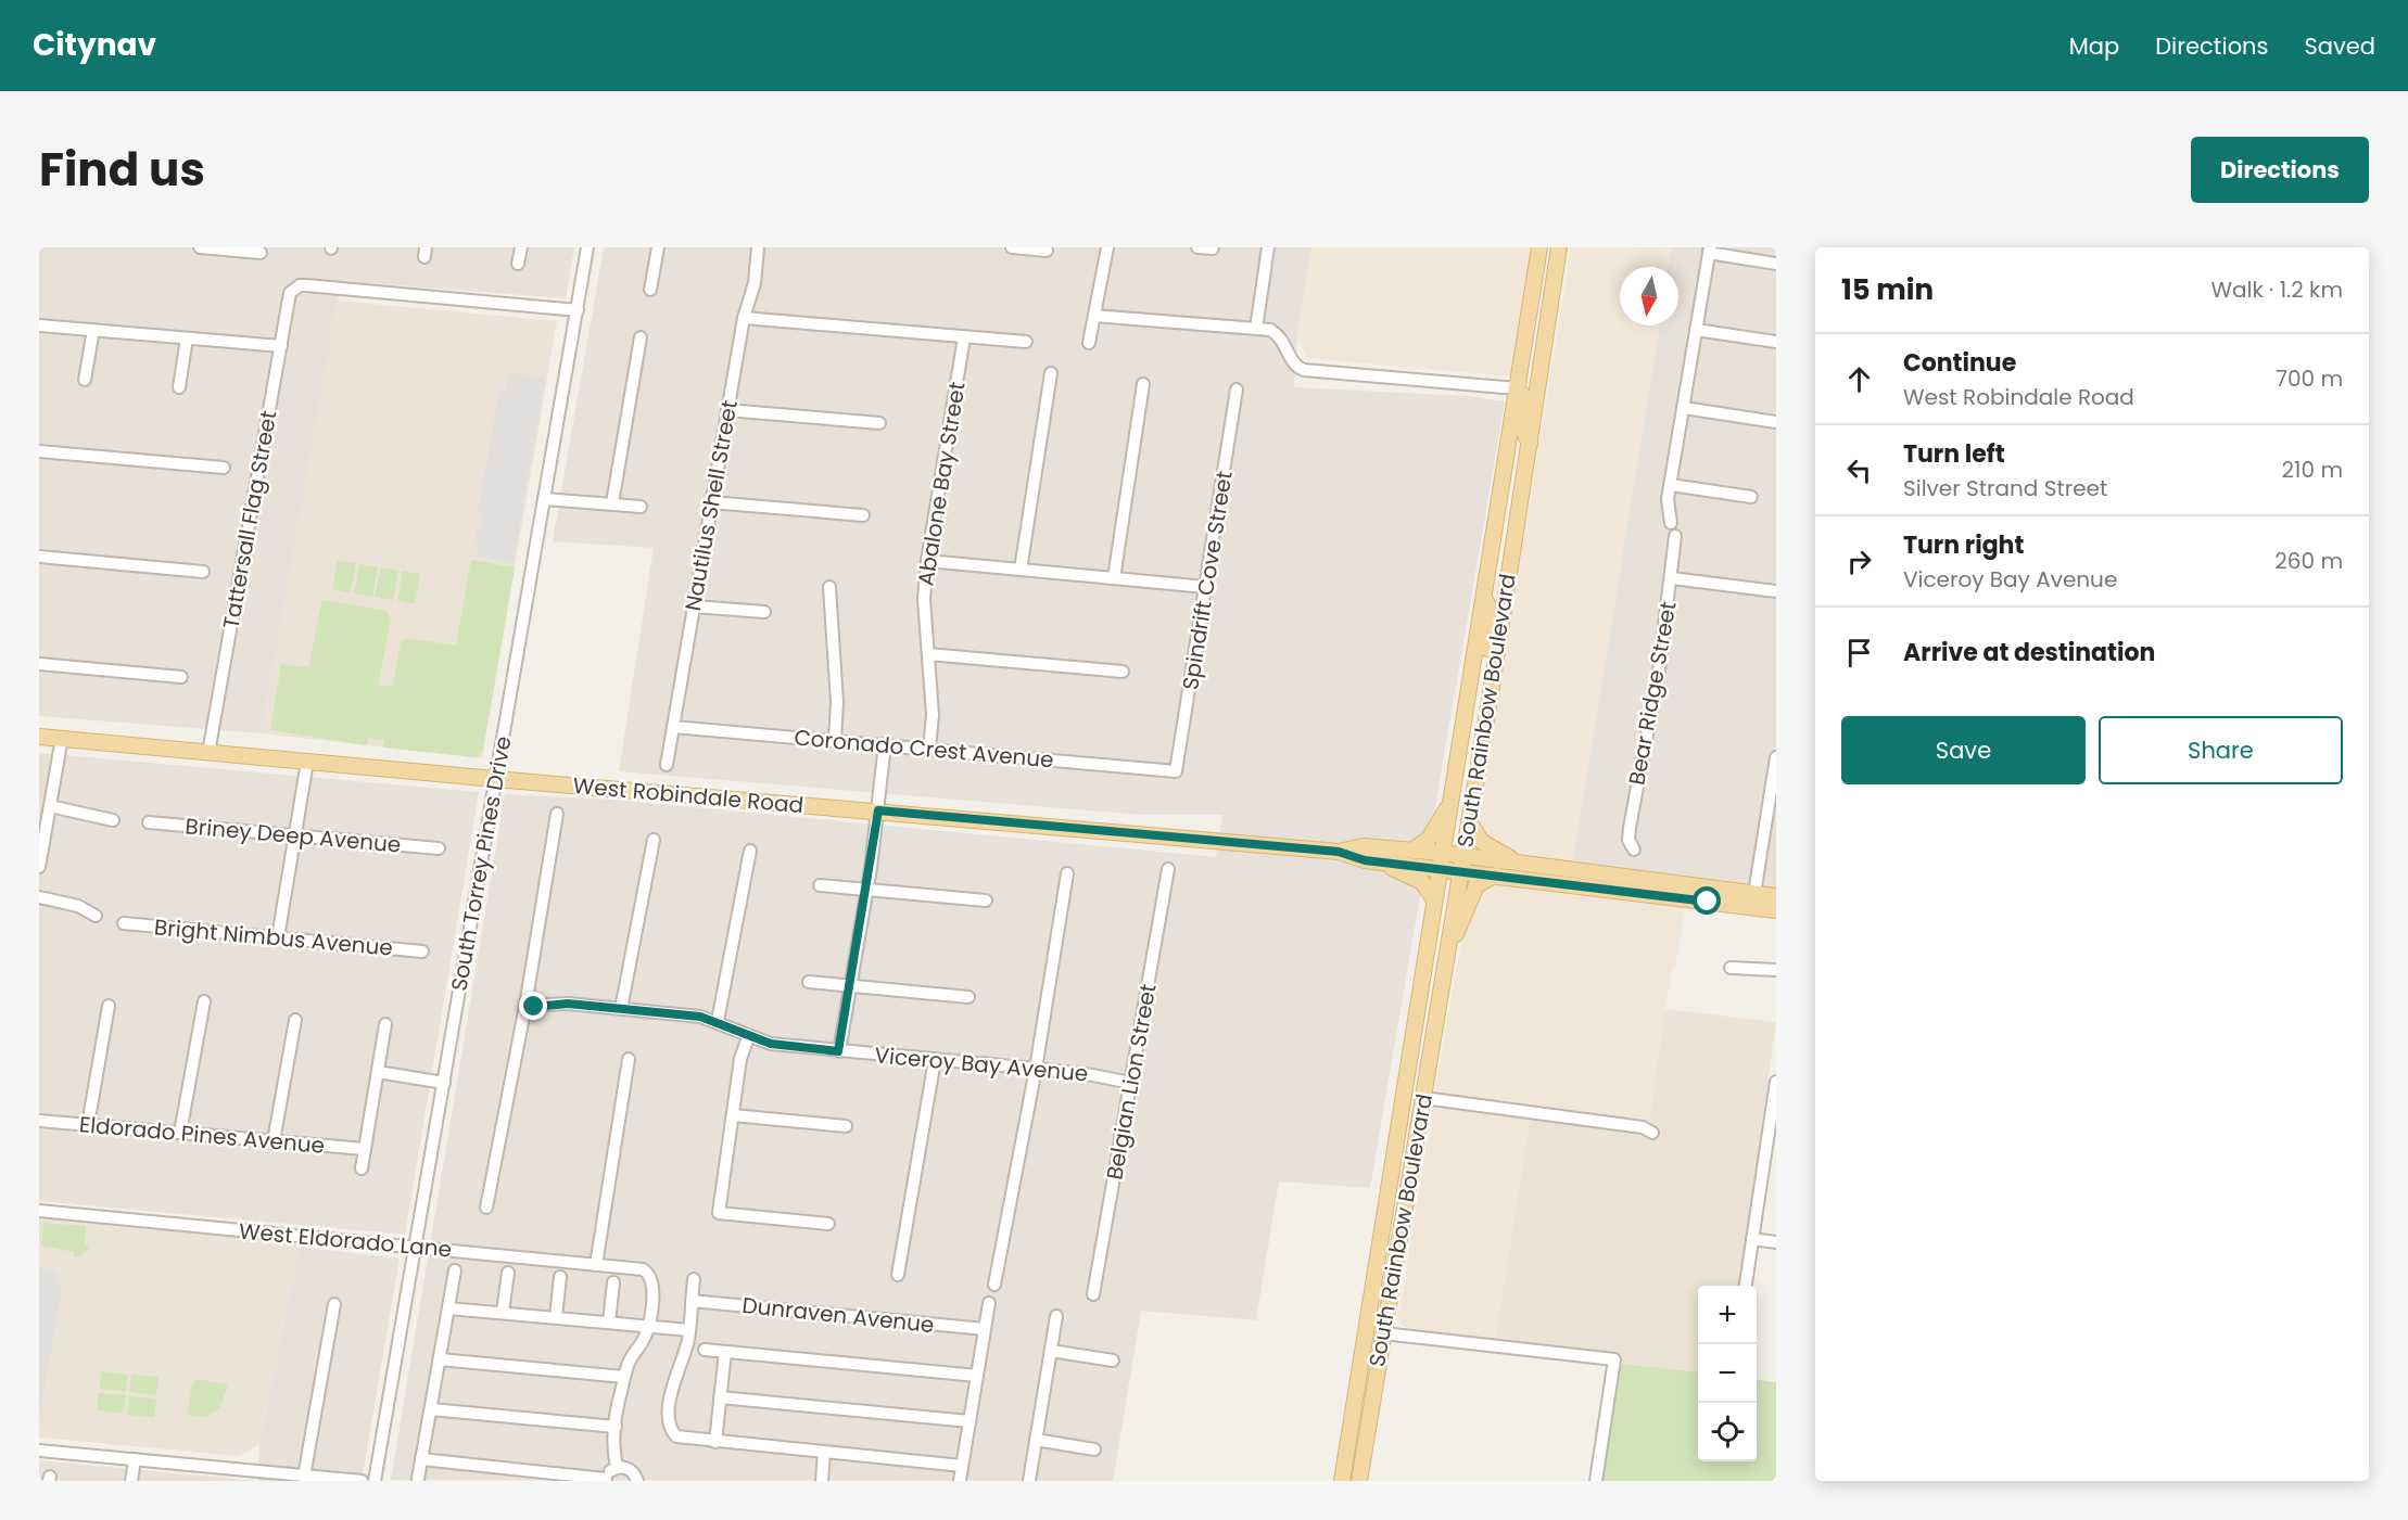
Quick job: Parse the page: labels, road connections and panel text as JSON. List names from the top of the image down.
{
  "streets": {
    "main road": ["South Rainbow Boulevard", "West Robindale Road"],
    "street": [
      "Abalone Bay Street",
      "Nautilus Shell Street",
      "Tattersall Flag Street",
      "Spindrift Cove Street",
      "Bear Ridge Street",
      "Coronado Crest Avenue",
      "Briney Deep Avenue",
      "South Torrey Pines Drive",
      "Bright Nimbus Avenue",
      "Viceroy Bay Avenue",
      "Belgian Lion Street",
      "Eldorado Pines Avenue",
      "West Eldorado Lane",
      "Dunraven Avenue"
    ]
  },
  "crossings": [
    ["Abalone Bay Street", "Coronado Crest Avenue"],
    ["Nautilus Shell Street", "Coronado Crest Avenue"],
    ["Tattersall Flag Street", "West Robindale Road"],
    ["Tattersall Flag Street", "South Torrey Pines Drive"],
    ["Spindrift Cove Street", "Coronado Crest Avenue"],
    ["South Rainbow Boulevard", "West Robindale Road"],
    ["West Robindale Road", "South Torrey Pines Drive"],
    ["South Torrey Pines Drive", "West Eldorado Lane"],
    ["Viceroy Bay Avenue", "Belgian Lion Street"]
  ],
  "north": "bottom",
  "page": {
    "header": "Citynav",
    "nav": ["Map", "Directions", "Saved"],
    "title": "Find us",
    "buttons": [
      "Directions",
      ["Save", "Share"]
    ],
    "heading": ["15 min", "Walk · 1.2 km"],
    "list": [
      ["Continue", "West Robindale Road", "700 m"],
      ["Turn left", "Silver Strand Street", "210 m"],
      ["Turn right", "Viceroy Bay Avenue", "260 m"],
      "Arrive at destination"
    ],
    "map_buttons": ["+", "−"]
  }
}
